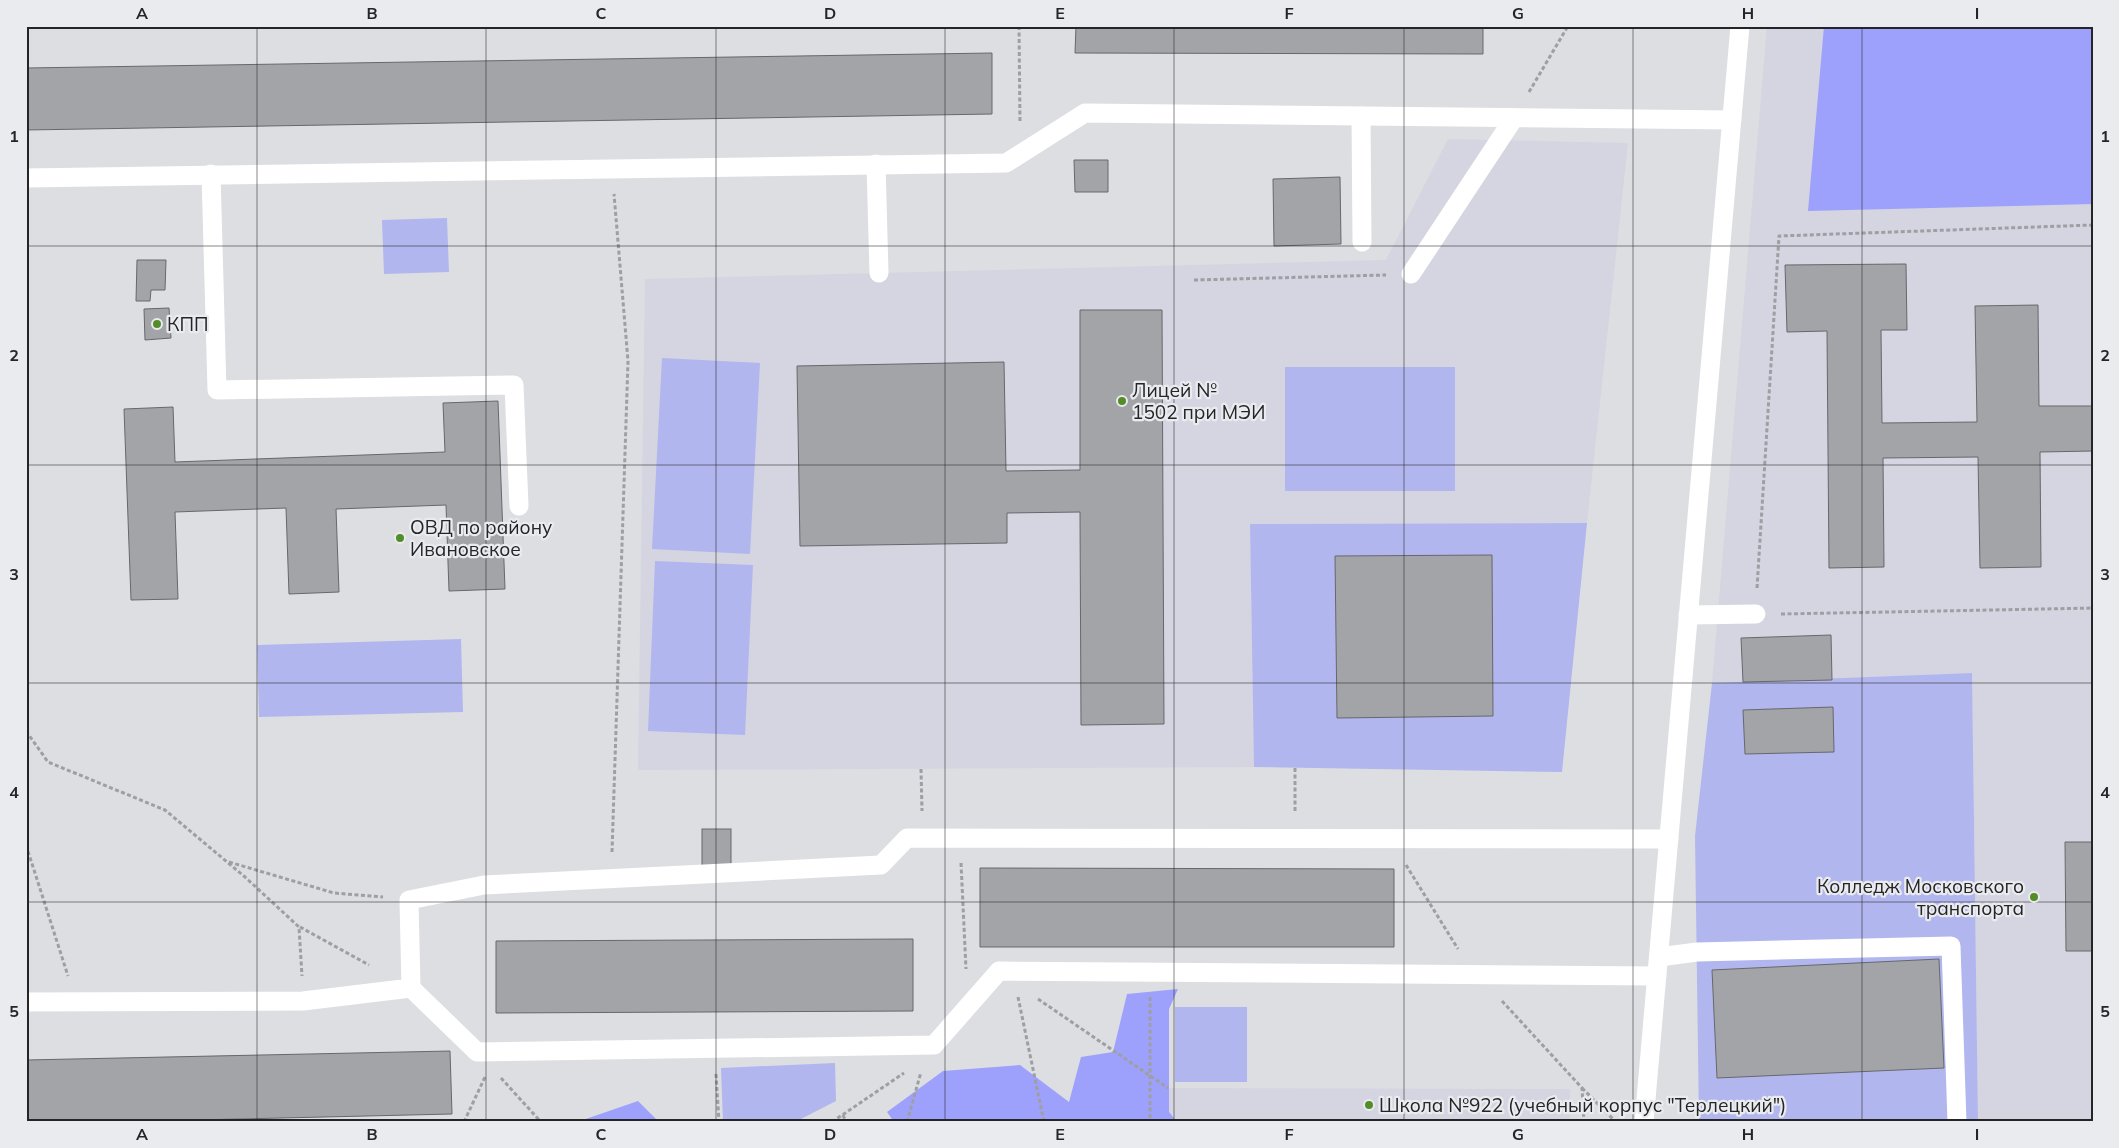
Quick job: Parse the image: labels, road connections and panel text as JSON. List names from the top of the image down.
{
  "places": [
    "КПП",
    "Лицей № 1502 при МЭИ",
    "ОВД по району Ивановское",
    "Колледж Московского транспорта",
    "Школа №922 (учебный корпус \"Терлецкий\")"
  ],
  "grid": {
    "columns": [
      "A",
      "B",
      "C",
      "D",
      "E",
      "F",
      "G",
      "H",
      "I"
    ],
    "rows": [
      "1",
      "2",
      "3",
      "4",
      "5"
    ]
  }
}
